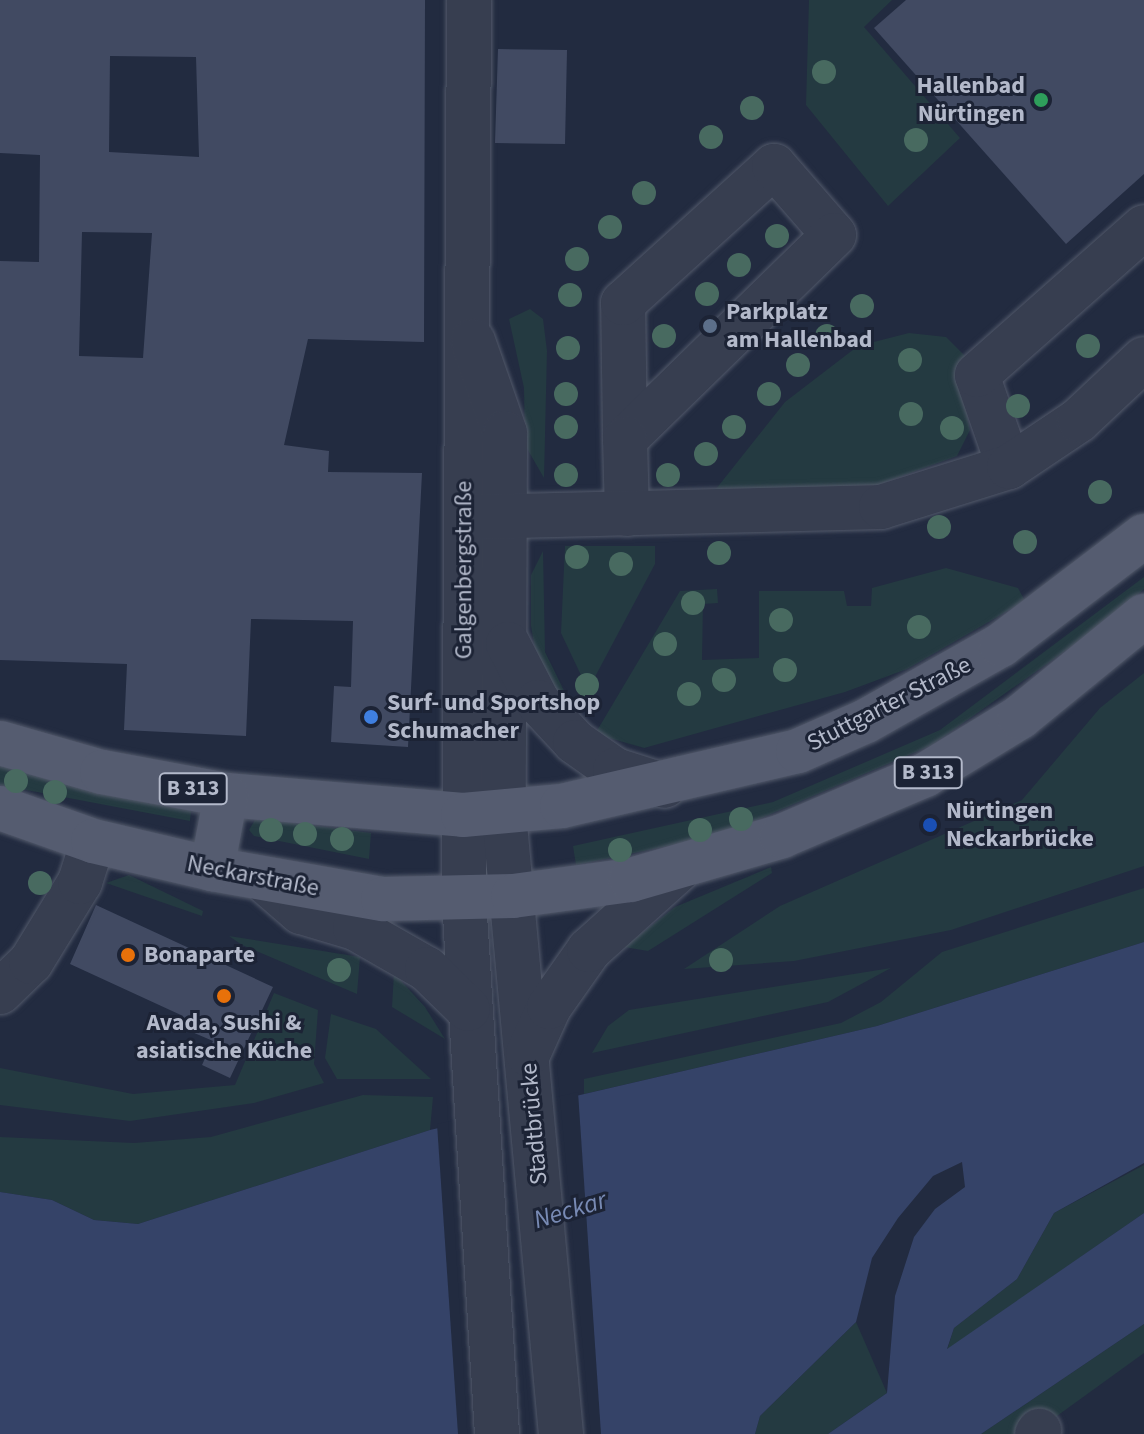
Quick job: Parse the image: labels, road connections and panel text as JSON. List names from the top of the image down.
{
  "streets": {
    "main road": ["Stuttgarter Straße", "B 313", "Neckarstraße"],
    "street": ["Galgenbergstraße", "Stadtbrücke"]
  },
  "crossings": [
    ["Galgenbergstraße", "Stuttgarter Straße"],
    ["Galgenbergstraße", "B 313"],
    ["Galgenbergstraße", "Stadtbrücke"],
    ["Stuttgarter Straße", "B 313"],
    ["Stuttgarter Straße", "Stadtbrücke"],
    ["B 313", "Neckarstraße"],
    ["B 313", "Stadtbrücke"],
    ["Neckarstraße", "Stadtbrücke"]
  ],
  "water": ["Neckar"],
  "places": [
    "Hallenbad Nürtingen",
    "Parkplatz am Hallenbad",
    "Surf- und Sportshop Schumacher",
    "Nürtingen Neckarbrücke",
    "Bonaparte",
    "Avada, Sushi & asiatische Küche"
  ]
}
